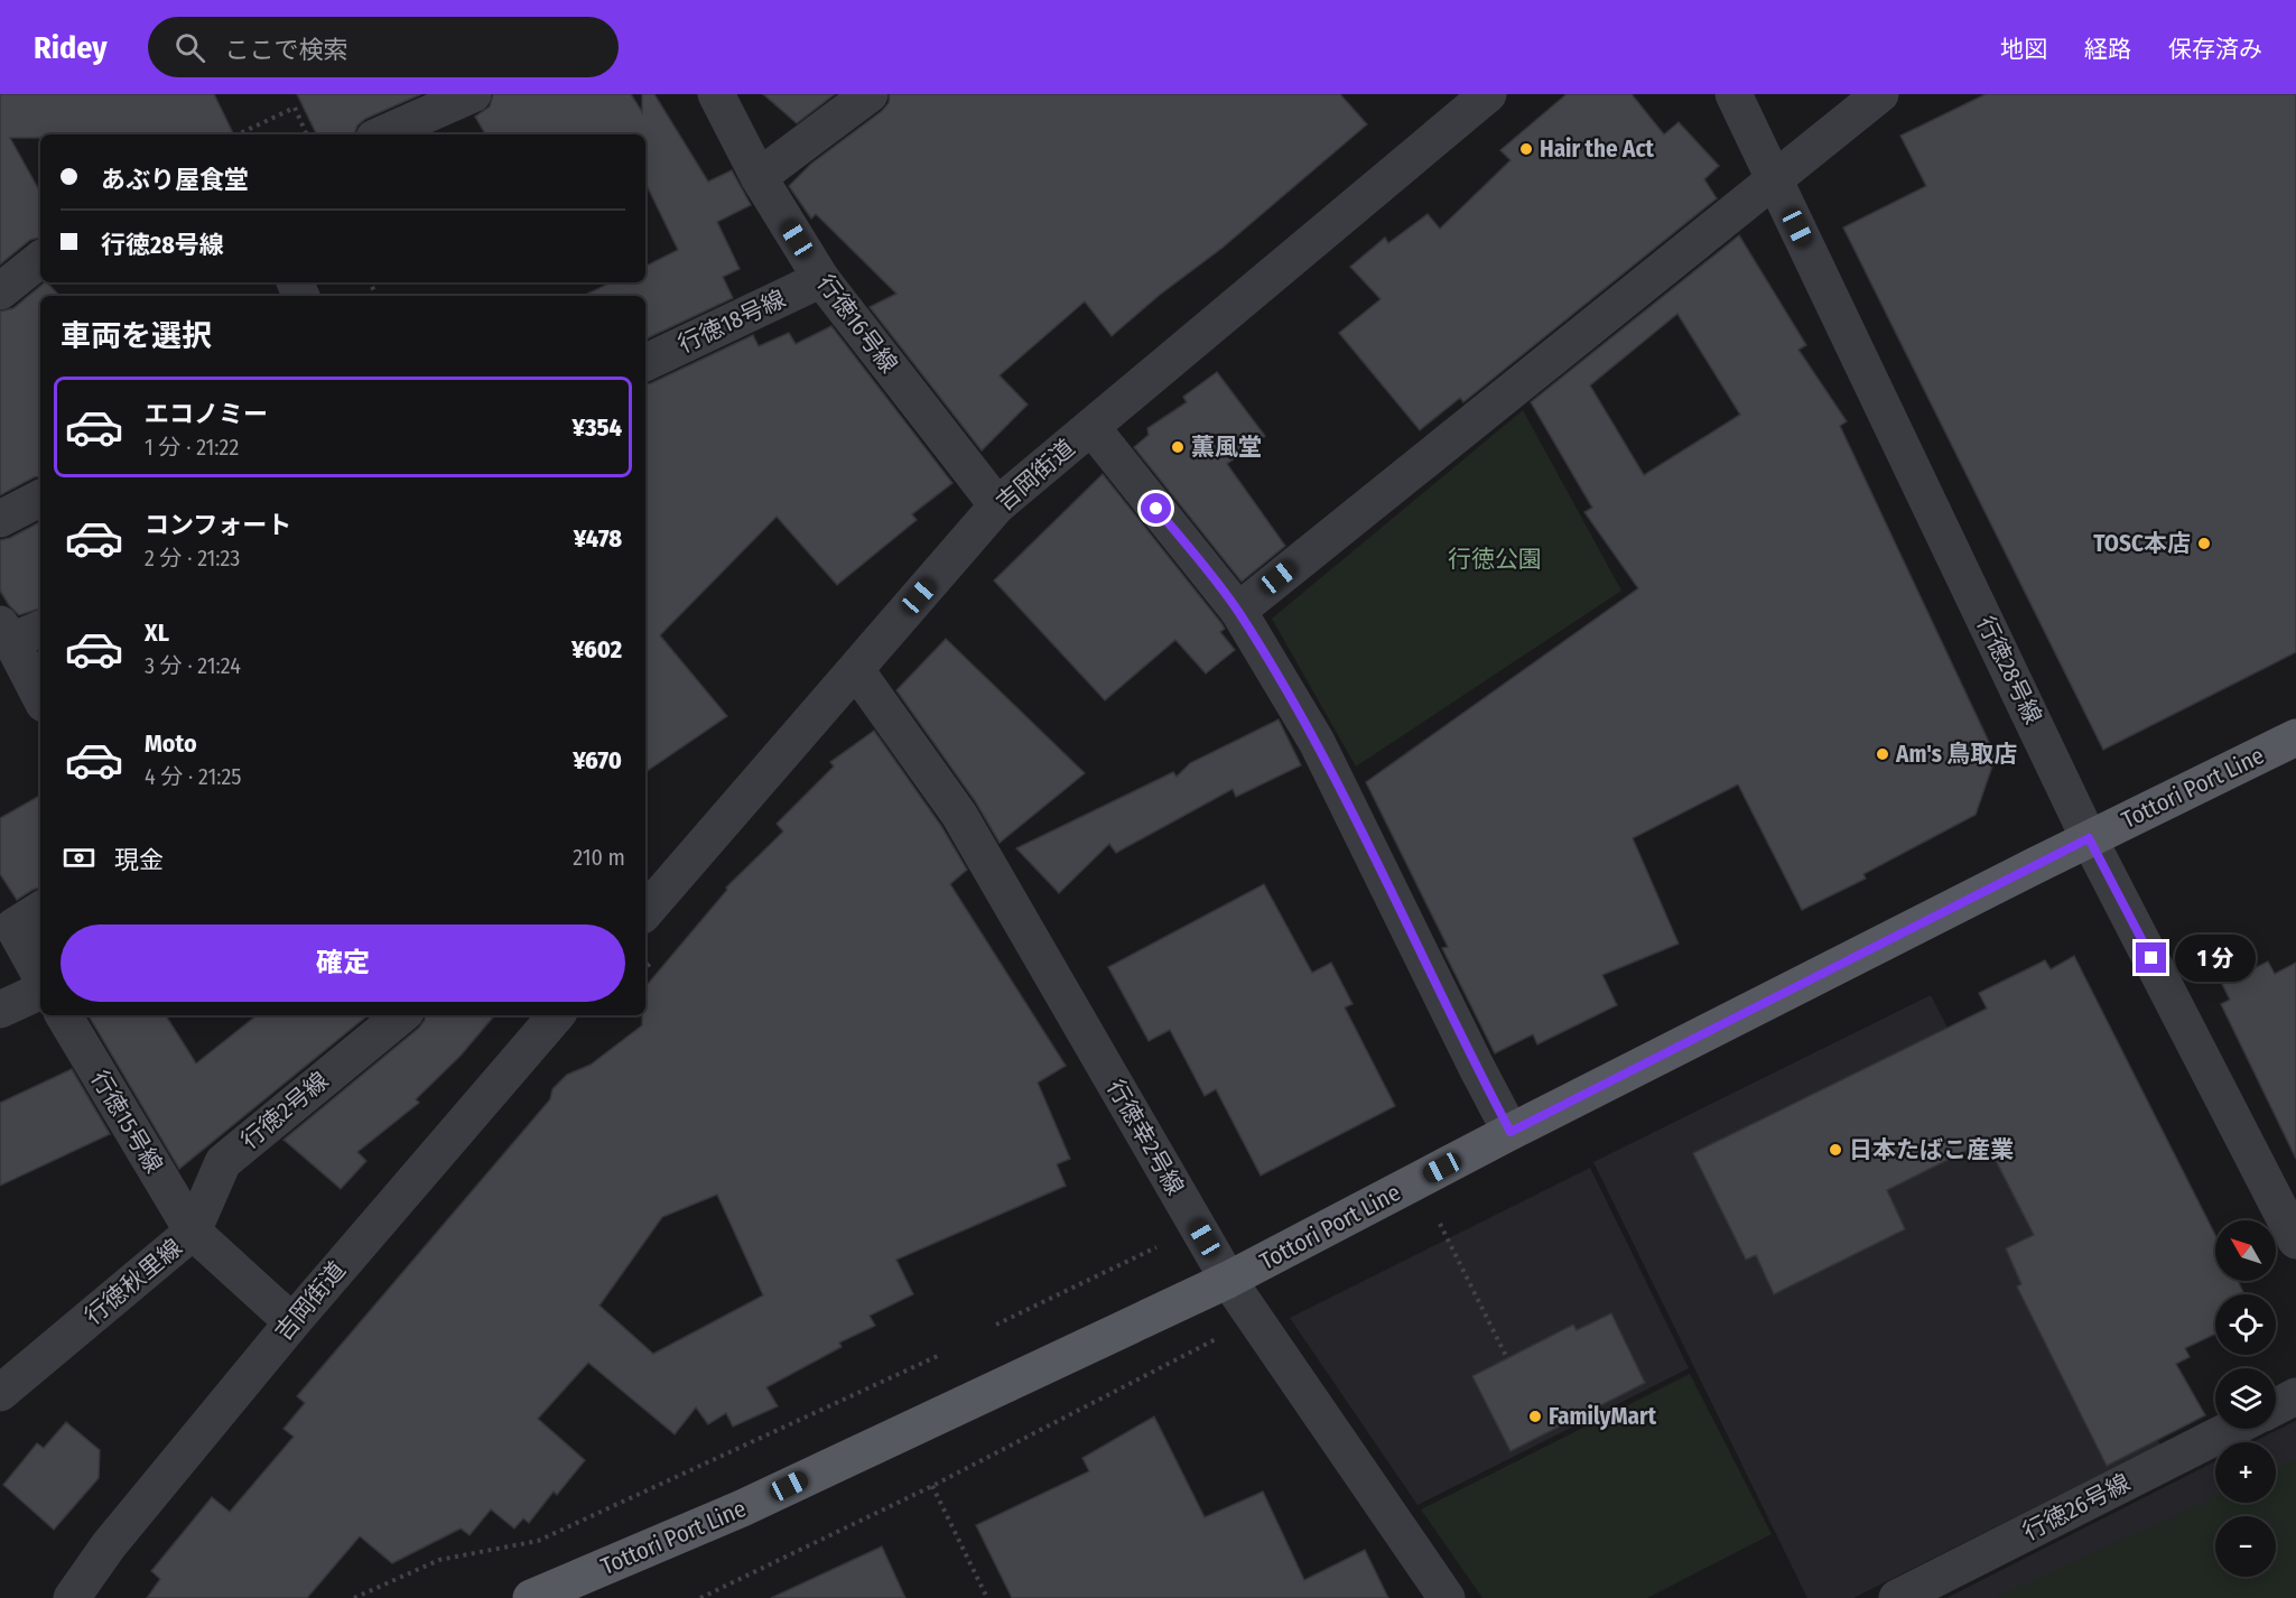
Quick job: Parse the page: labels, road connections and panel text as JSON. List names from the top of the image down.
{
  "streets": {
    "main road": ["Tottori Port Line"],
    "street": [
      "行徳18号線",
      "行徳16号線",
      "吉岡街道",
      "行徳28号線",
      "行徳2号線",
      "行徳15号線",
      "行徳幸2号線",
      "行徳秋里線",
      "行徳26号線"
    ]
  },
  "crossings": [
    ["行徳18号線", "行徳16号線"],
    ["行徳16号線", "吉岡街道"],
    ["吉岡街道", "行徳幸2号線"],
    ["吉岡街道", "行徳秋里線"],
    ["行徳28号線", "Tottori Port Line"],
    ["Tottori Port Line", "行徳幸2号線"],
    ["行徳2号線", "行徳15号線"],
    ["行徳2号線", "行徳秋里線"],
    ["行徳15号線", "行徳秋里線"]
  ],
  "parks": ["行徳公園"],
  "places": [
    "Hair the Act",
    "薫風堂",
    "TOSC本店",
    "Am's 鳥取店",
    "日本たばこ産業",
    "FamilyMart"
  ],
  "north": "top left",
  "page": {
    "header": "Ridey",
    "search": "ここで検索",
    "nav": ["地図", "経路", "保存済み"],
    "banner": ["あぶり屋食堂", "行徳28号線"],
    "heading": "車両を選択",
    "list": [
      {
        "name": "エコノミー",
        "note": "1 分 · 21:22",
        "value": "¥354"
      },
      {
        "name": "コンフォート",
        "note": "2 分 · 21:23",
        "value": "¥478"
      },
      {
        "name": "XL",
        "note": "3 分 · 21:24",
        "value": "¥602"
      },
      {
        "name": "Moto",
        "note": "4 分 · 21:25",
        "value": "¥670"
      }
    ],
    "pay": ["現金", "210 m"],
    "buttons": "確定",
    "bubble": "1 分",
    "map_buttons": ["+", "−"]
  }
}
